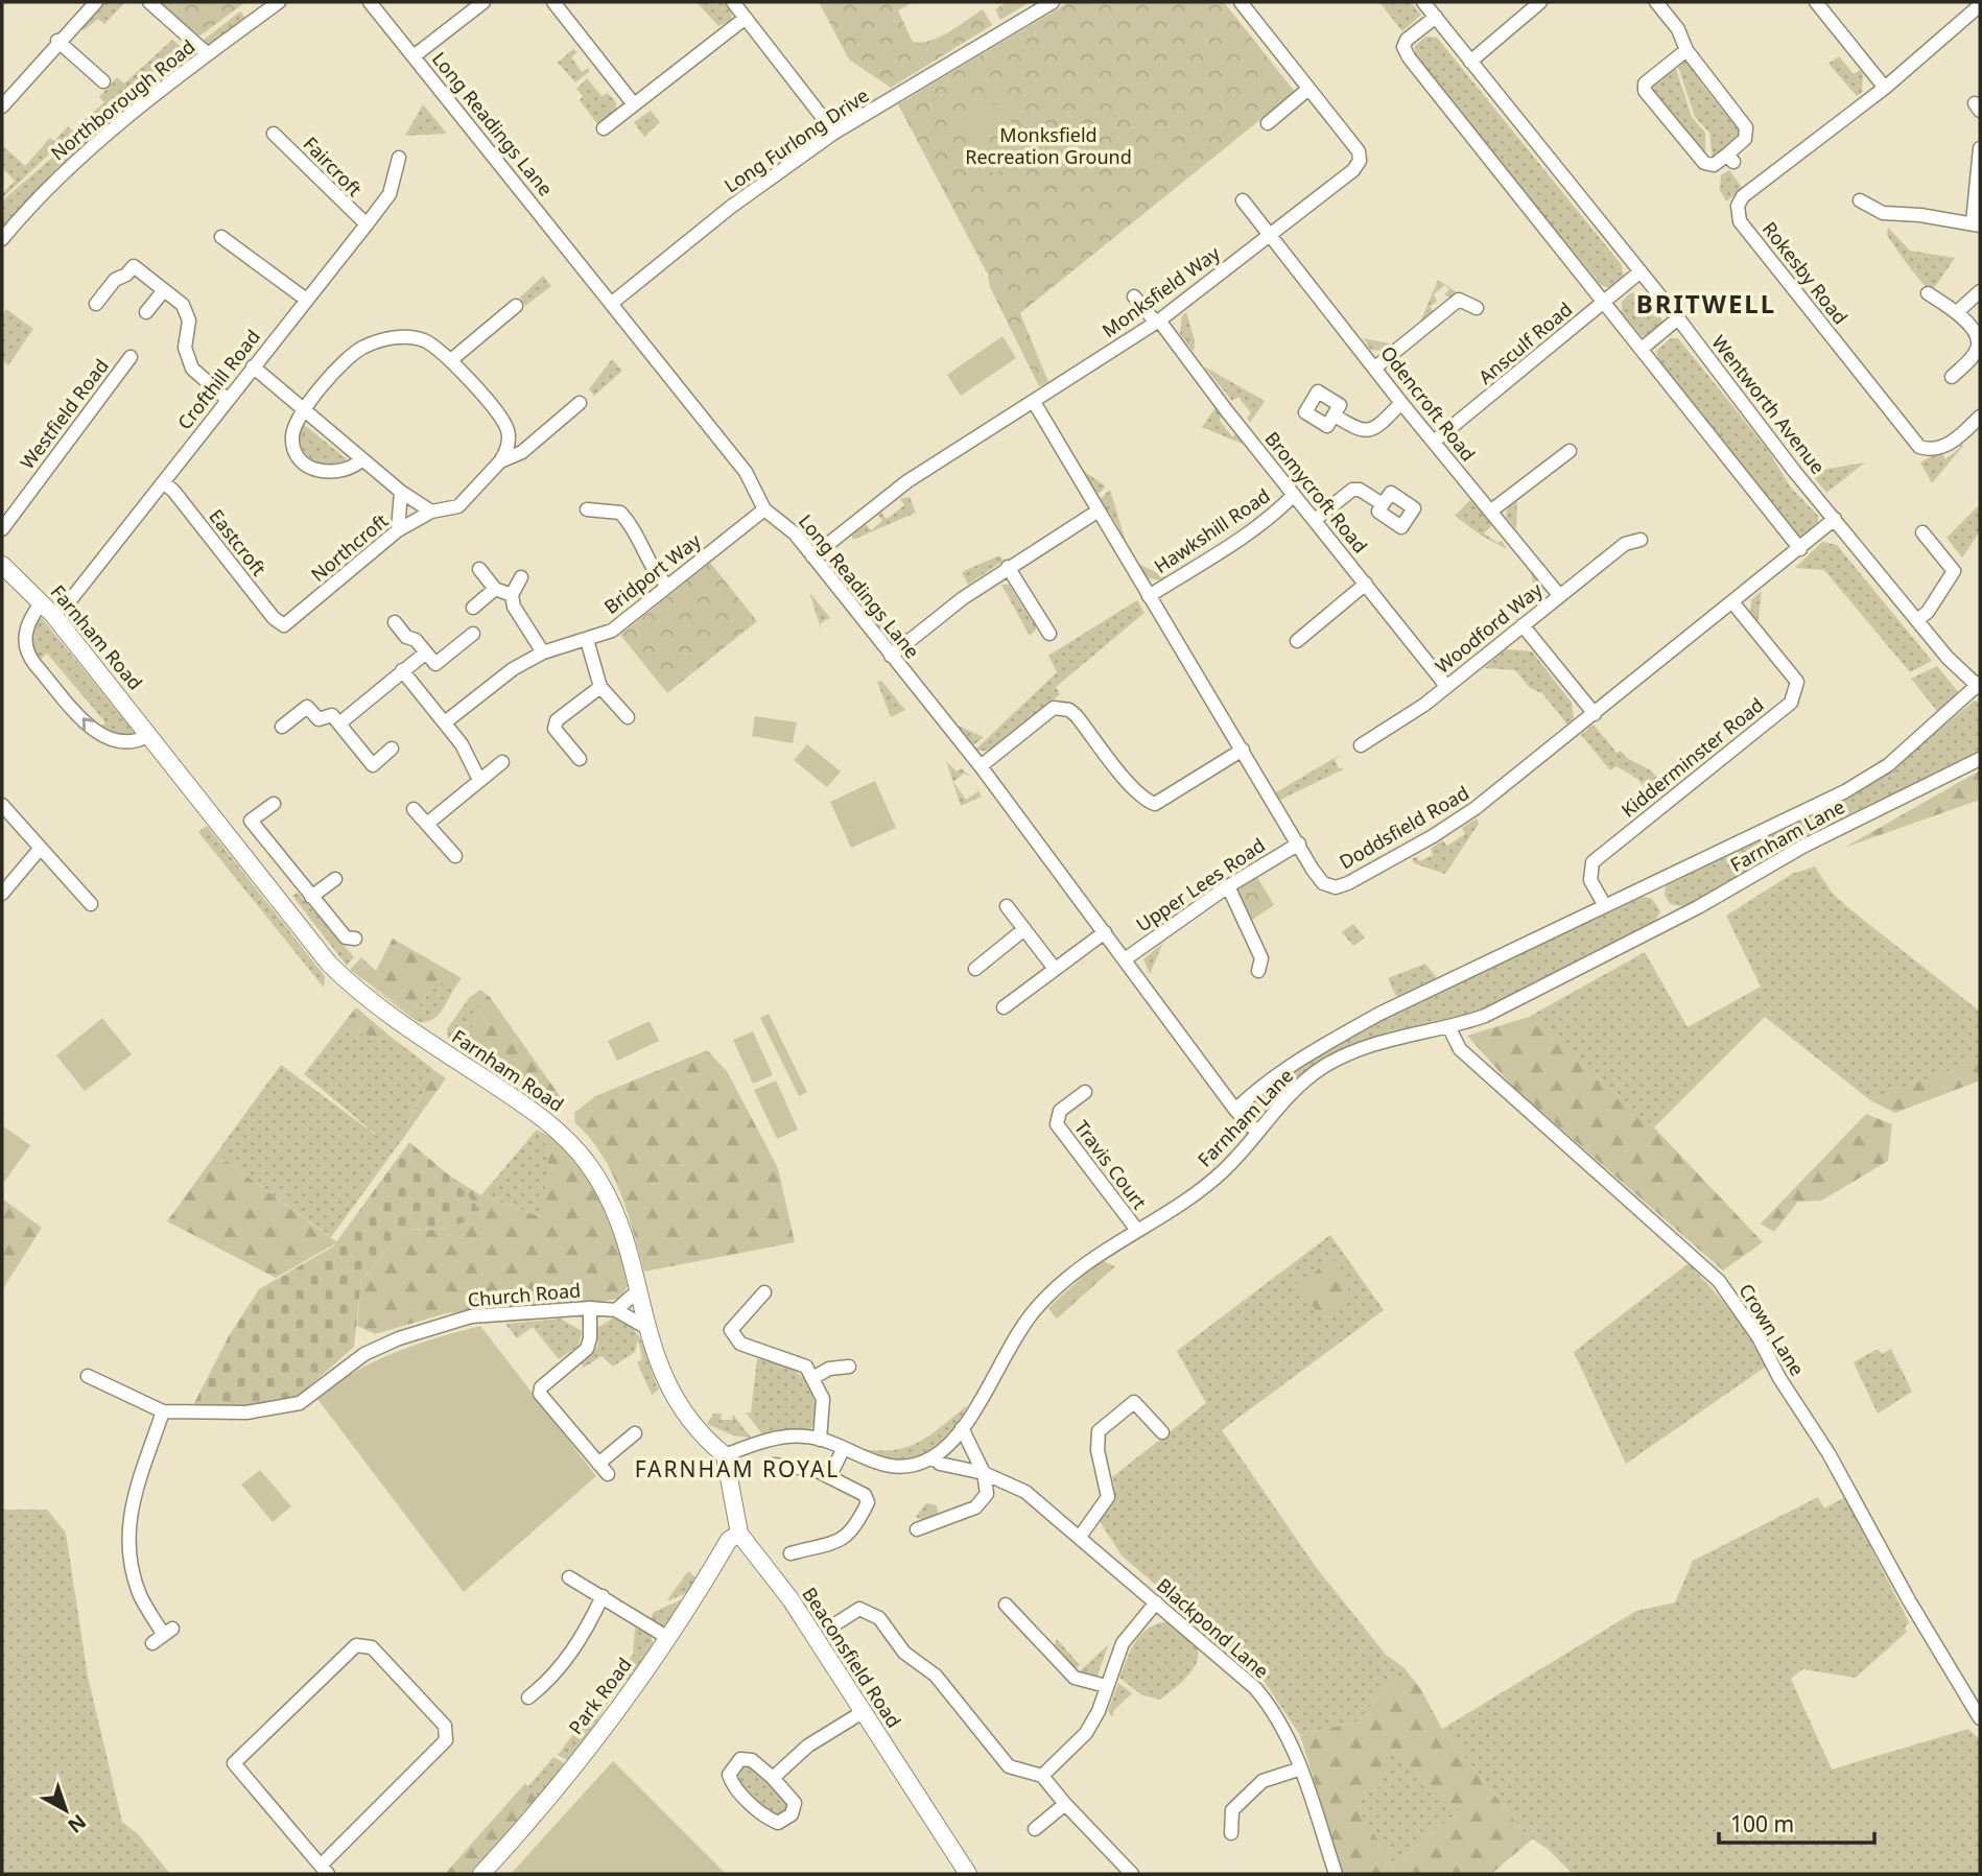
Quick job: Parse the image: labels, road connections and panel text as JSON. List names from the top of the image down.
{
  "streets": {
    "main road": ["Farnham Road", "Beaconsfield Road", "Park Road"],
    "street": [
      "Northborough Road",
      "Long Readings Lane",
      "Long Furlong Drive",
      "Faircroft",
      "Rokesby Road",
      "Monksfield Way",
      "Ansculf Road",
      "Crofthill Road",
      "Odencroft Road",
      "Wentworth Avenue",
      "Westfield Road",
      "Bromycroft Road",
      "Hawkshill Road",
      "Eastcroft",
      "Northcroft",
      "Bridport Way",
      "Woodford Way",
      "Kidderminster Road",
      "Doddsfield Road",
      "Farnham Lane",
      "Upper Lees Road",
      "Travis Court",
      "Church Road",
      "Crown Lane",
      "Blackpond Lane"
    ]
  },
  "crossings": [
    ["Long Readings Lane", "Long Furlong Drive"],
    ["Long Readings Lane", "Monksfield Way"],
    ["Long Readings Lane", "Bridport Way"],
    ["Long Readings Lane", "Farnham Lane"],
    ["Long Readings Lane", "Upper Lees Road"],
    ["Faircroft", "Crofthill Road"],
    ["Monksfield Way", "Odencroft Road"],
    ["Monksfield Way", "Bromycroft Road"],
    ["Monksfield Way", "Doddsfield Road"],
    ["Ansculf Road", "Odencroft Road"],
    ["Ansculf Road", "Wentworth Avenue"],
    ["Crofthill Road", "Eastcroft"],
    ["Crofthill Road", "Farnham Road"],
    ["Odencroft Road", "Woodford Way"],
    ["Wentworth Avenue", "Doddsfield Road"],
    ["Bromycroft Road", "Hawkshill Road"],
    ["Bromycroft Road", "Woodford Way"],
    ["Hawkshill Road", "Doddsfield Road"],
    ["Eastcroft", "Northcroft"],
    ["Farnham Road", "Farnham Lane"],
    ["Farnham Road", "Church Road"],
    ["Farnham Road", "Beaconsfield Road"],
    ["Kidderminster Road", "Doddsfield Road"],
    ["Doddsfield Road", "Upper Lees Road"],
    ["Farnham Lane", "Travis Court"],
    ["Farnham Lane", "Crown Lane"],
    ["Farnham Lane", "Blackpond Lane"],
    ["Farnham Lane", "Beaconsfield Road"],
    ["Beaconsfield Road", "Park Road"]
  ],
  "districts": ["BRITWELL", "FARNHAM ROYAL"],
  "parks": ["Monksfield Recreation Ground"],
  "scale_bar": "100 m",
  "north": "bottom right"
}
